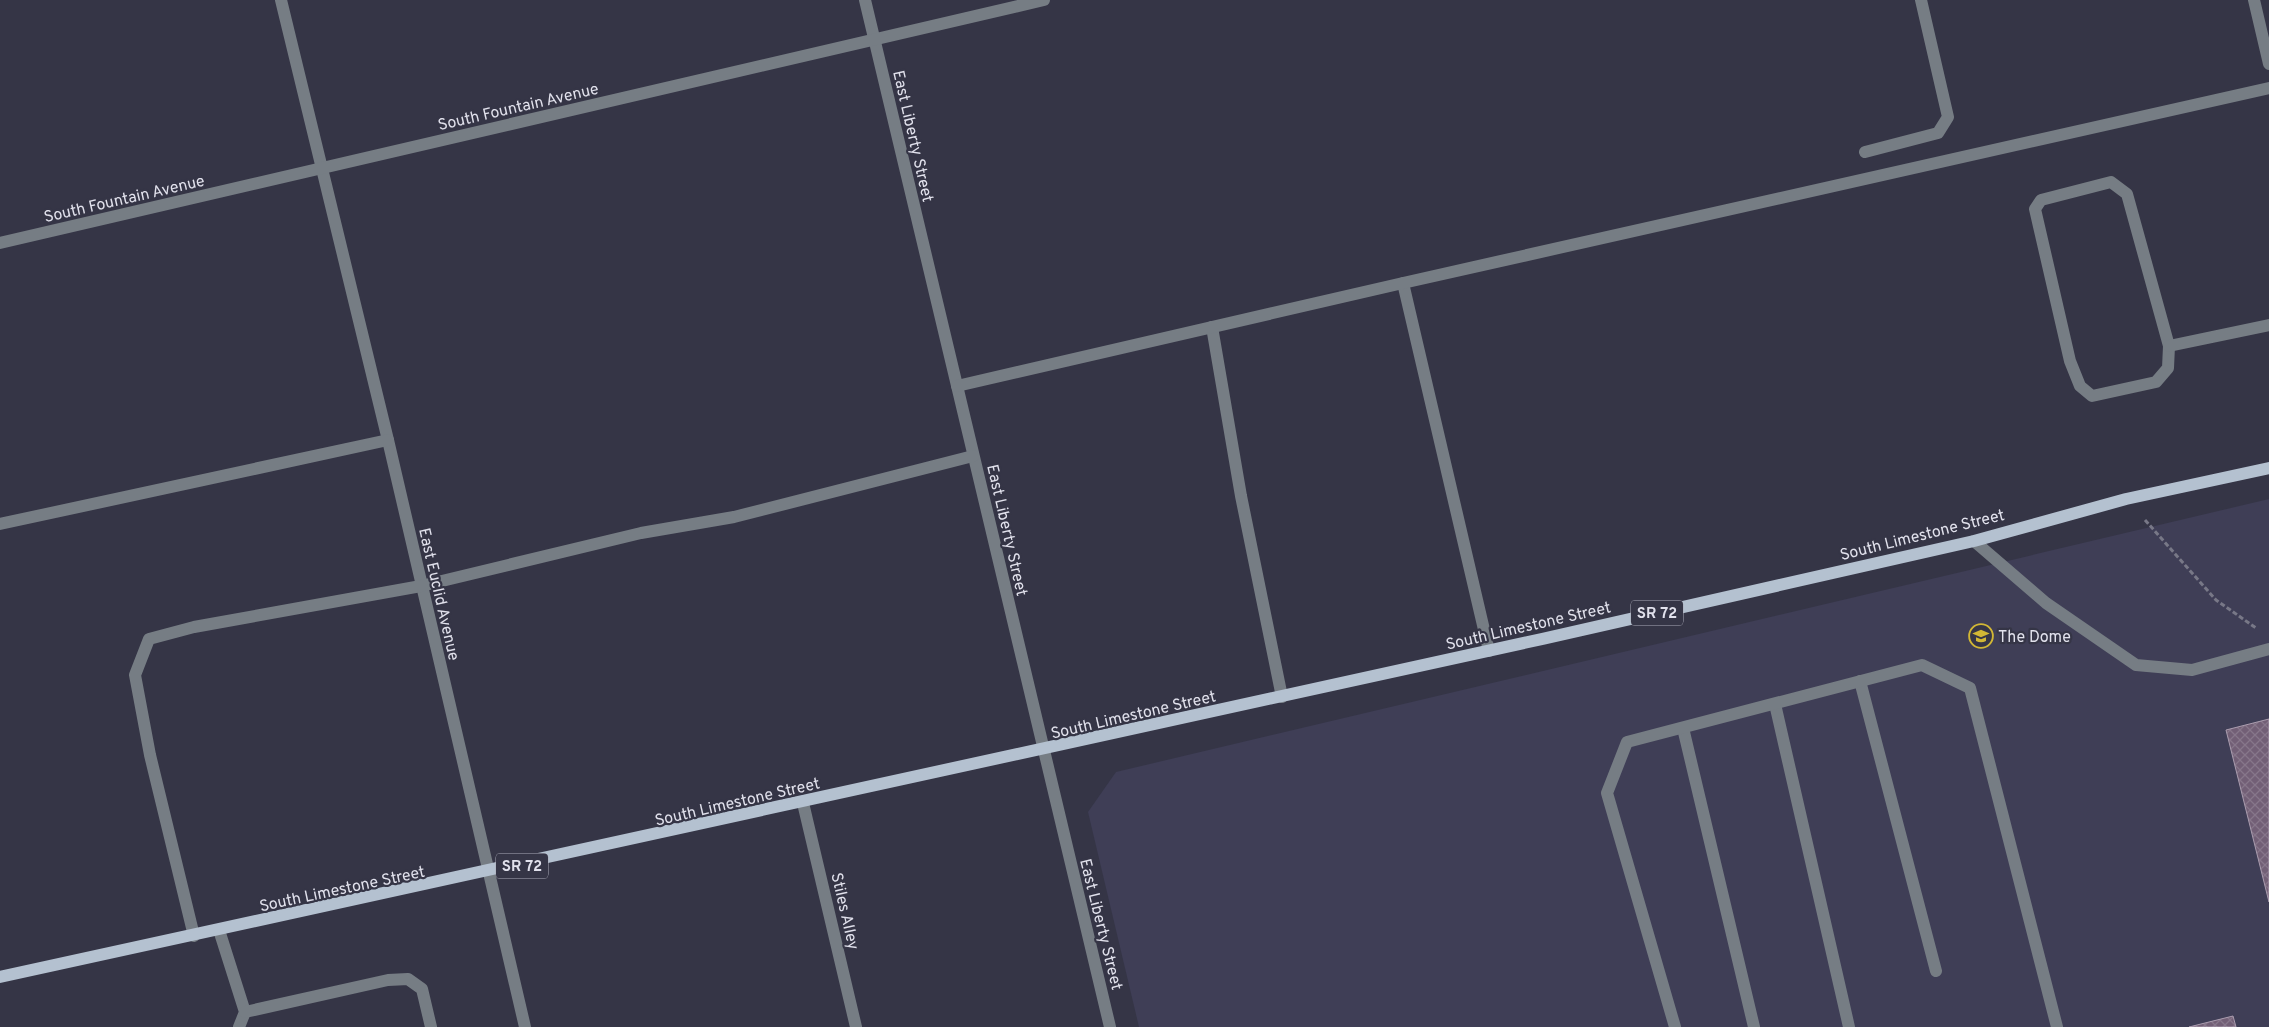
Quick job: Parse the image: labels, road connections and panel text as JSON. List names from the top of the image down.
{
  "streets": {
    "main road": ["South Limestone Street", "SR 72"],
    "street": [
      "South Fountain Avenue",
      "East Liberty Street",
      "East Euclid Avenue",
      "Stiles Alley"
    ]
  },
  "crossings": [
    ["South Fountain Avenue", "East Liberty Street"],
    ["South Fountain Avenue", "East Euclid Avenue"],
    ["East Liberty Street", "South Limestone Street"],
    ["South Limestone Street", "East Euclid Avenue"],
    ["South Limestone Street", "Stiles Alley"]
  ],
  "places": {
    "school or university": ["The Dome"]
  }
}
